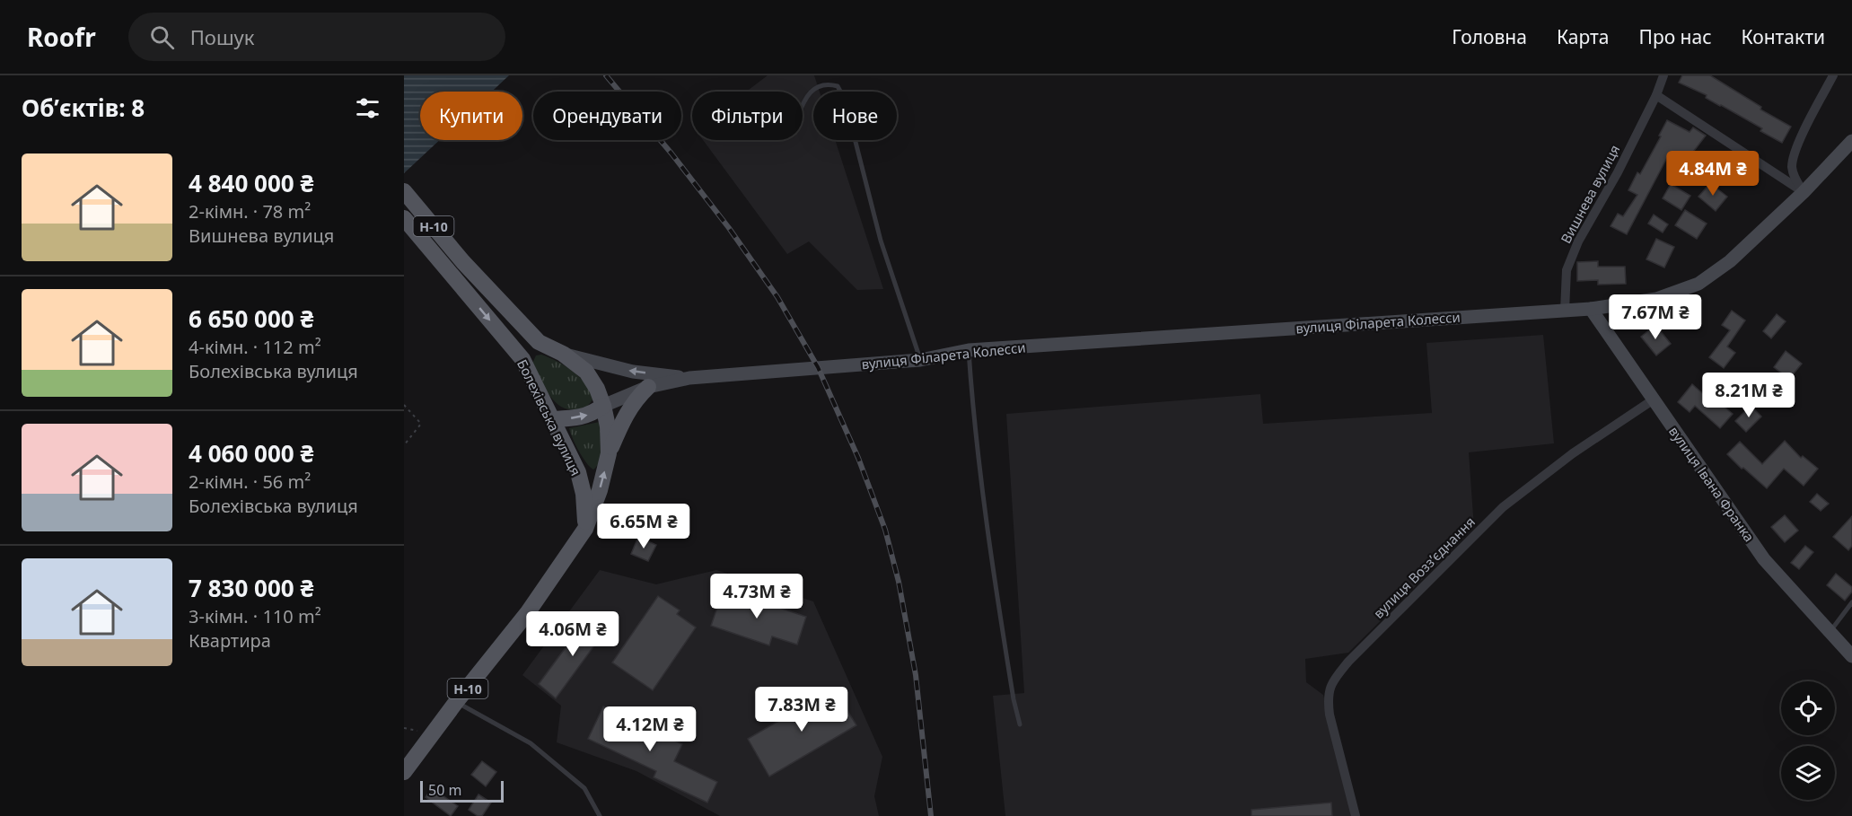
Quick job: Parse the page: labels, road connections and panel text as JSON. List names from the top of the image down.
{
  "streets": {
    "main road": [
      "Н-10",
      "вулиця Філарета Колесси",
      "Болехівська вулиця",
      "вулиця Івана Франка"
    ],
    "street": ["Вишнева вулиця", "вулиця Воззʼєднання"]
  },
  "crossings": [
    ["Вишнева вулиця", "вулиця Філарета Колесси"],
    ["вулиця Філарета Колесси", "вулиця Івана Франка"],
    ["вулиця Івана Франка", "вулиця Воззʼєднання"]
  ],
  "scale_bar": "50 m",
  "page": {
    "header": "Roofr",
    "search": "Пошук",
    "nav": [
      "Головна",
      "Карта",
      "Про нас",
      "Контакти"
    ],
    "heading": "Об’єктів: 8",
    "chip": [
      "Купити",
      "Орендувати",
      "Фільтри",
      "Нове"
    ],
    "list": [
      {
        "name": "4 840 000 ₴",
        "note": "2-кімн. · 78 m² · Вишнева вулиця"
      },
      {
        "name": "6 650 000 ₴",
        "note": "4-кімн. · 112 m² · Болехівська вулиця"
      },
      {
        "name": "4 060 000 ₴",
        "note": "2-кімн. · 56 m² · Болехівська вулиця"
      },
      {
        "name": "7 830 000 ₴",
        "note": "3-кімн. · 110 m² · Квартира"
      }
    ],
    "price": [
      "4.84M ₴",
      "7.67M ₴",
      "8.21M ₴",
      "6.65M ₴",
      "4.73M ₴",
      "4.06M ₴",
      "7.83M ₴",
      "4.12M ₴"
    ],
    "scale": "50 m"
  }
}
